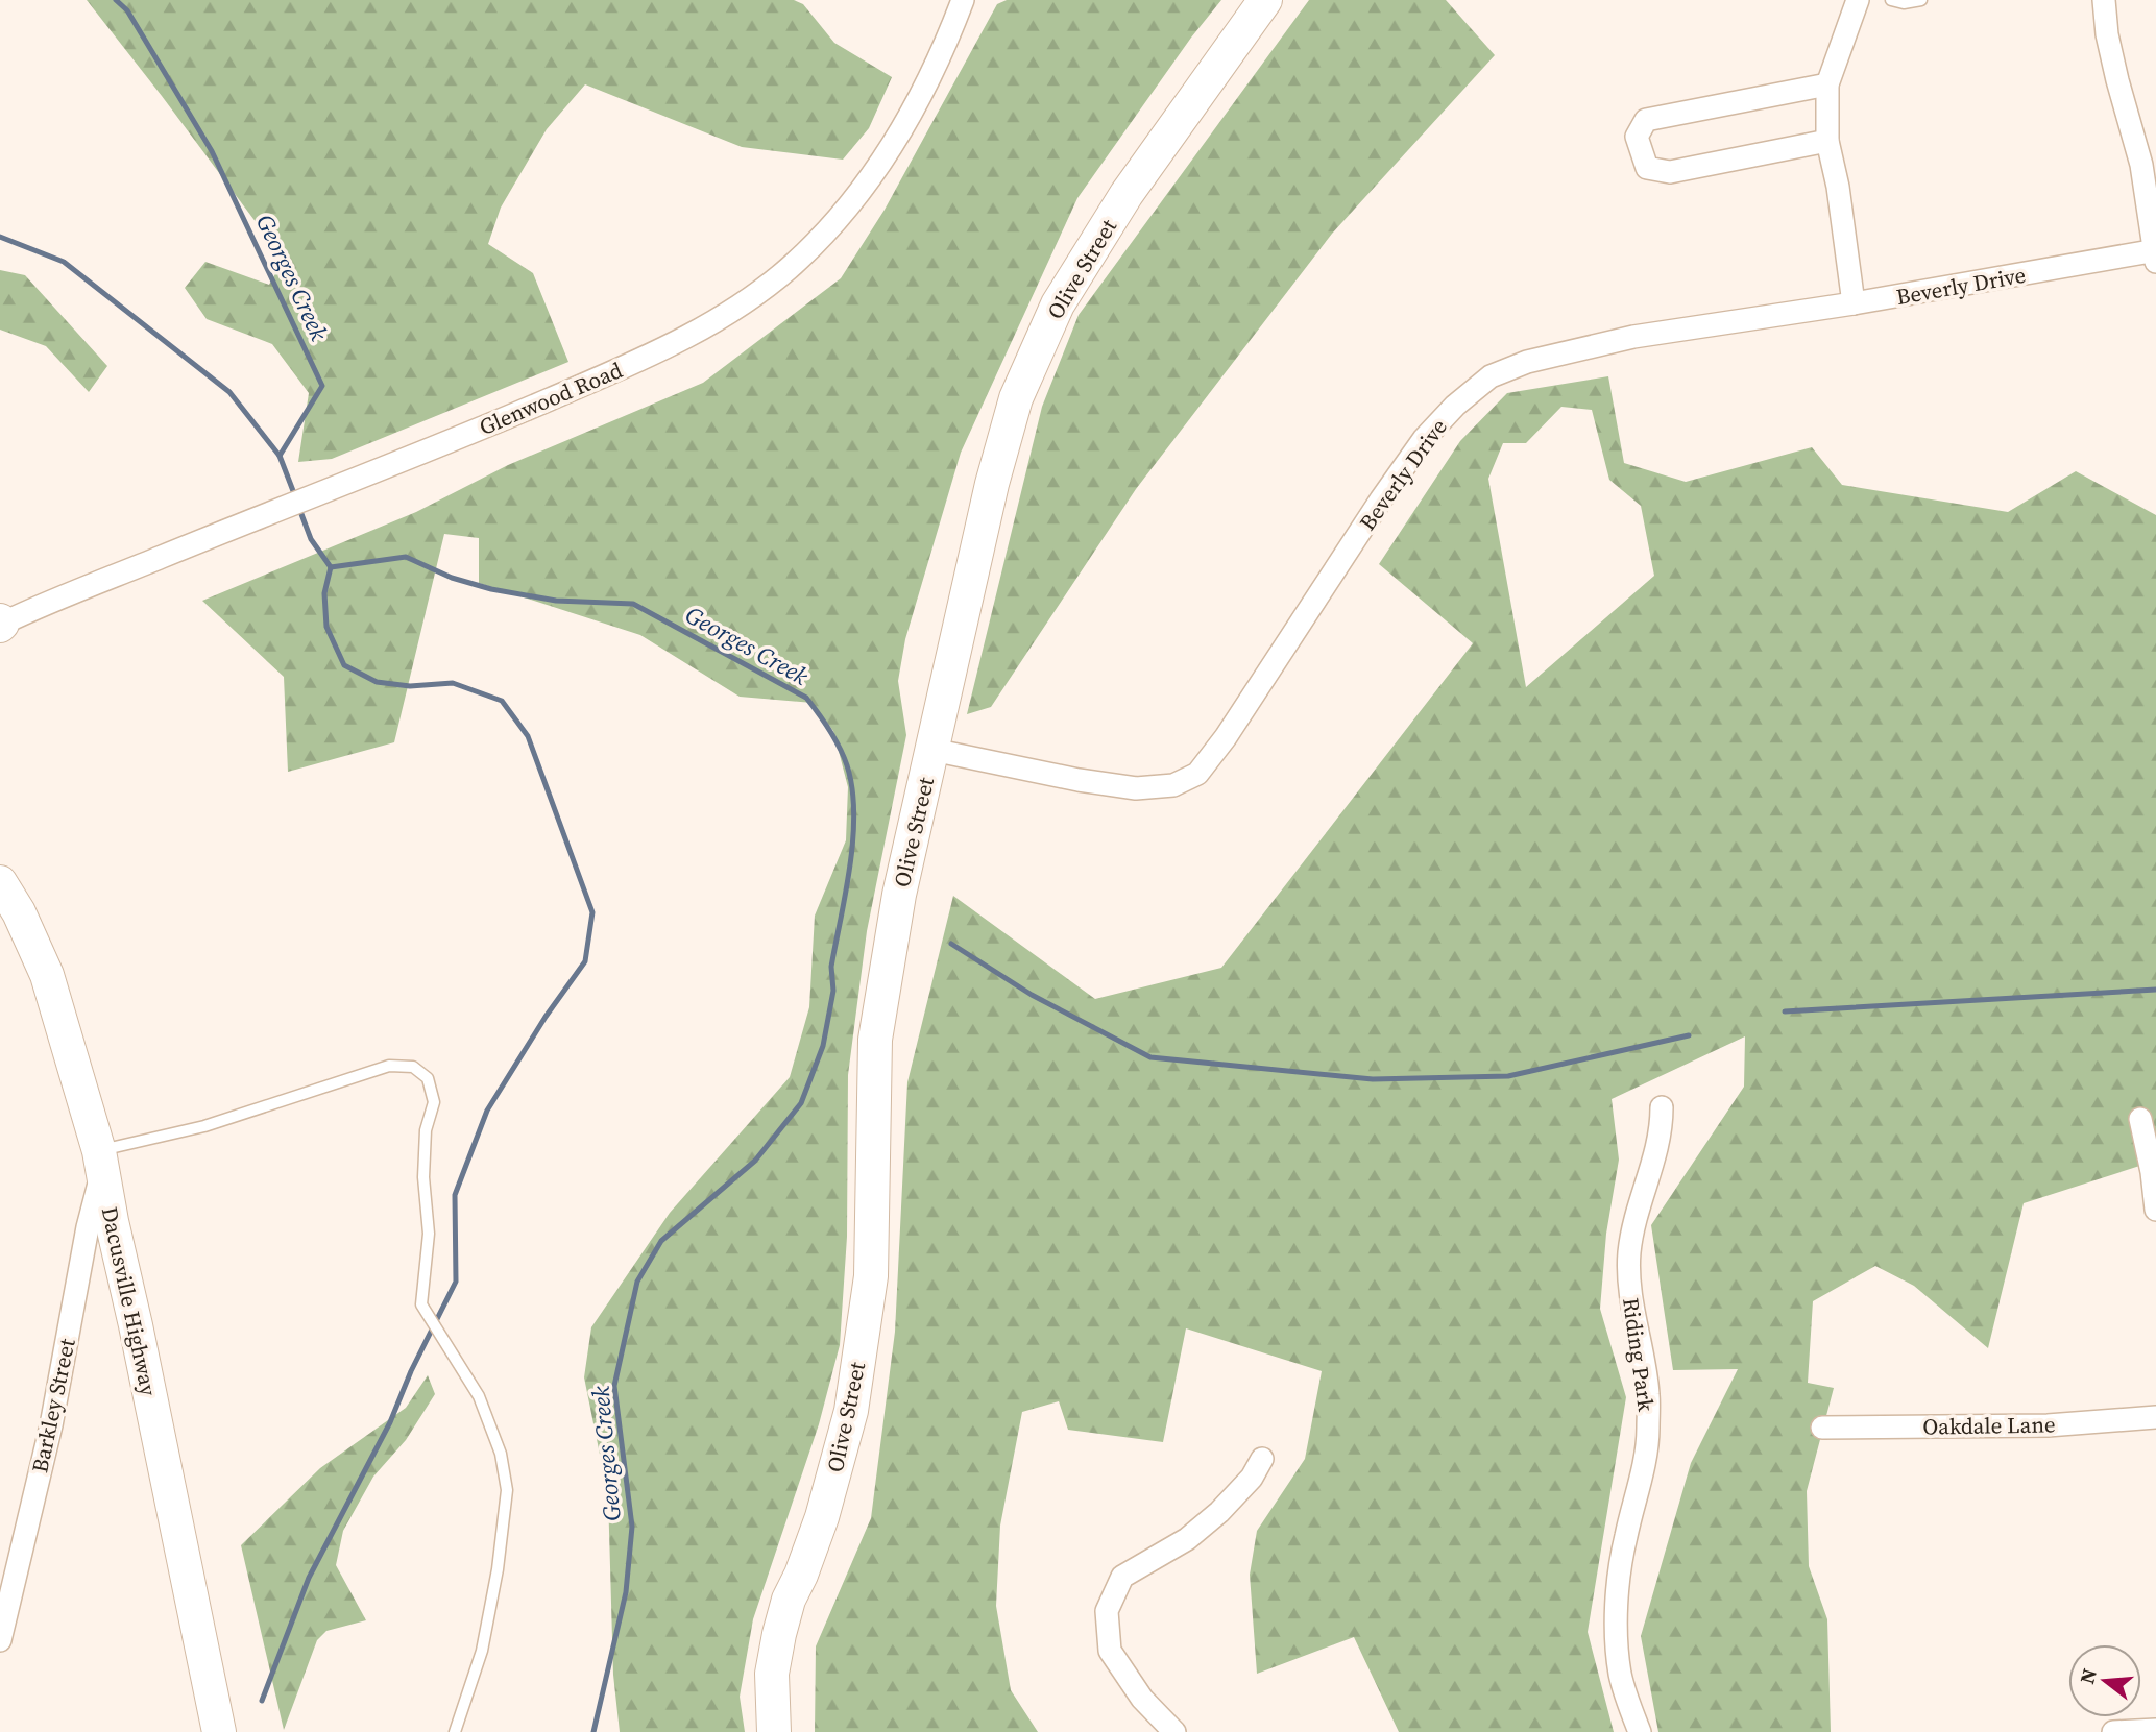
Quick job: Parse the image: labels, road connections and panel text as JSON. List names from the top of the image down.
{
  "streets": {
    "street": [
      "Olive Street",
      "Beverly Drive",
      "Glenwood Road",
      "Dacusville Highway",
      "Riding Park",
      "Barkley Street",
      "Oakdale Lane"
    ]
  },
  "crossings": [
    ["Olive Street", "Beverly Drive"],
    ["Dacusville Highway", "Barkley Street"]
  ],
  "water": ["Georges Creek"],
  "north": "left"
}
